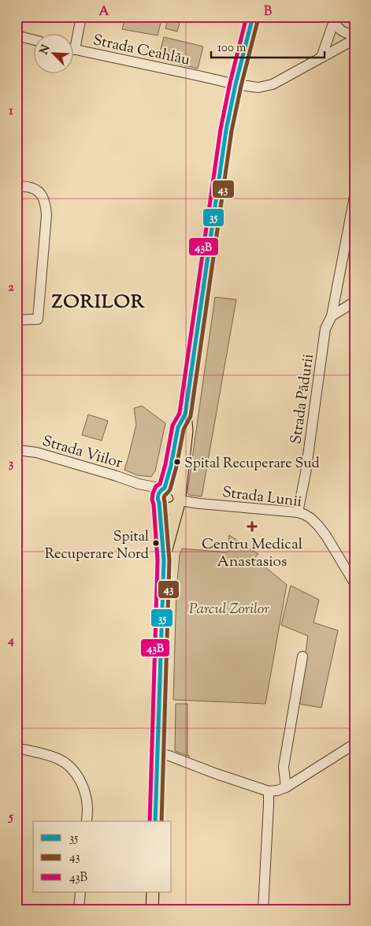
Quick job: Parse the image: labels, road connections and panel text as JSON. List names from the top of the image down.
{
  "streets": {
    "street": [
      "Strada Ceahlău",
      "Strada Pădurii",
      "Strada Viilor",
      "Strada Lunii"
    ]
  },
  "crossings": [
    ["Strada Pădurii", "Strada Lunii"],
    ["Strada Viilor", "Strada Lunii"]
  ],
  "districts": ["ZORILOR"],
  "parks": ["Parcul Zorilor"],
  "places": {
    "other": ["Spital Recuperare Sud", "Spital Recuperare Nord"],
    "health": ["Centru Medical Anastasios"]
  },
  "lines": ["transit line 35", "transit line 43B", "transit line 43"],
  "legend": ["35", "43", "43B"],
  "scale_bar": "100 m",
  "north": "top left",
  "grid": {
    "columns": ["A", "B"],
    "rows": [
      "1",
      "2",
      "3",
      "4",
      "5"
    ]
  }
}
